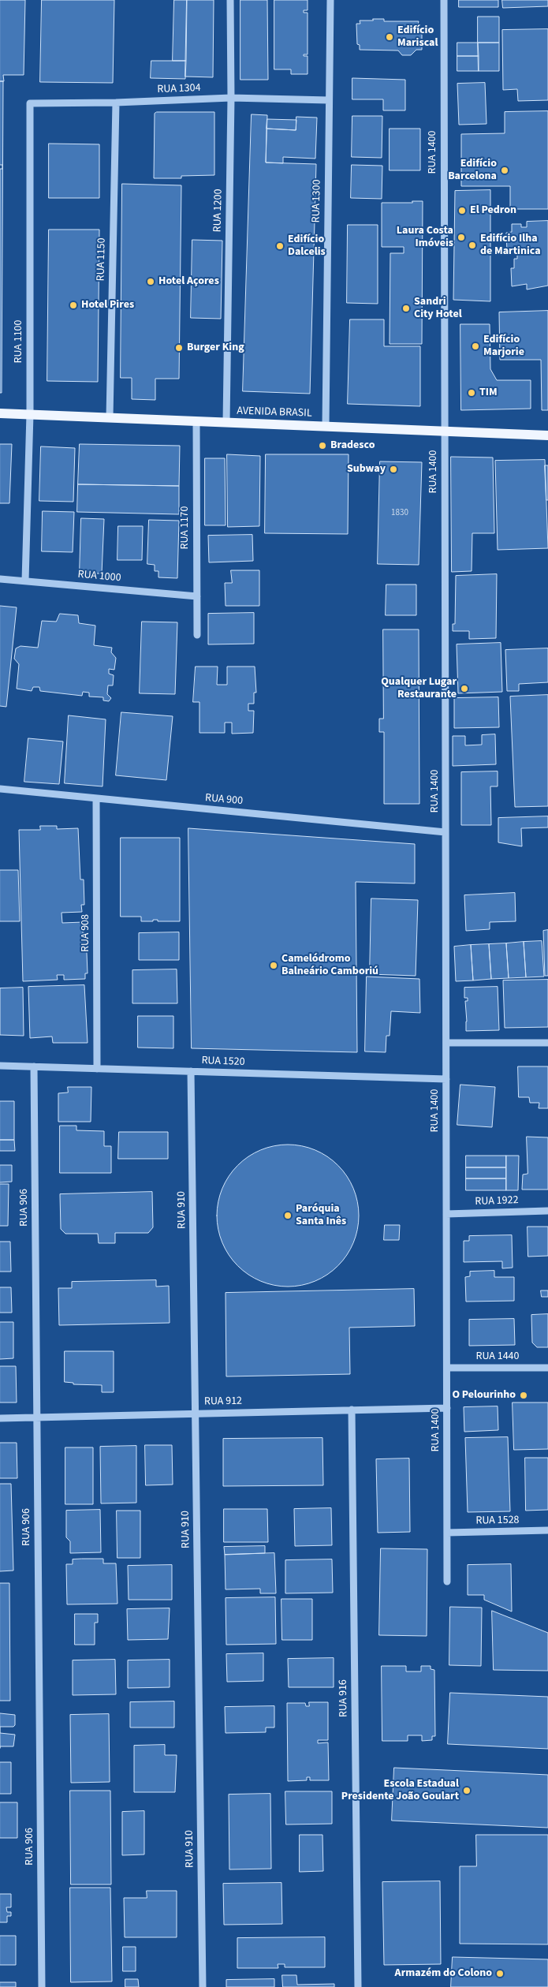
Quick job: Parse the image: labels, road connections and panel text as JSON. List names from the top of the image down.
{
  "streets": {
    "main road": ["AVENIDA BRASIL"],
    "street": [
      "RUA 1304",
      "RUA 1400",
      "RUA 1300",
      "RUA 1200",
      "RUA 1150",
      "RUA 1100",
      "RUA 1170",
      "RUA 1000",
      "RUA 900",
      "RUA 908",
      "RUA 1520",
      "RUA 1922",
      "RUA 906",
      "RUA 910",
      "RUA 1440",
      "RUA 912",
      "RUA 1528",
      "RUA 916"
    ]
  },
  "crossings": [
    ["RUA 1304", "RUA 1300"],
    ["RUA 1304", "RUA 1200"],
    ["RUA 1304", "RUA 1150"],
    ["RUA 1304", "RUA 1100"],
    ["RUA 1400", "AVENIDA BRASIL"],
    ["RUA 1400", "RUA 900"],
    ["RUA 1400", "RUA 1520"],
    ["RUA 1400", "RUA 1922"],
    ["RUA 1400", "RUA 1440"],
    ["RUA 1400", "RUA 912"],
    ["RUA 1400", "RUA 1528"],
    ["RUA 1300", "AVENIDA BRASIL"],
    ["RUA 1200", "AVENIDA BRASIL"],
    ["RUA 1150", "AVENIDA BRASIL"],
    ["RUA 1100", "AVENIDA BRASIL"],
    ["RUA 1100", "RUA 1000"],
    ["AVENIDA BRASIL", "RUA 1170"],
    ["RUA 1170", "RUA 1000"],
    ["RUA 900", "RUA 908"],
    ["RUA 908", "RUA 1520"],
    ["RUA 1520", "RUA 906"],
    ["RUA 1520", "RUA 910"],
    ["RUA 906", "RUA 912"],
    ["RUA 910", "RUA 912"],
    ["RUA 912", "RUA 916"]
  ],
  "places": [
    "Edifício Mariscal",
    "Edifício Barcelona",
    "El Pedron",
    "Laura Costa Imóveis",
    "Edifício Ilha de Martinica",
    "Edifício Dalcelis",
    "Hotel Açores",
    "Hotel Pires",
    "Sandri City Hotel",
    "Edifício Marjorie",
    "Burger King",
    "TIM",
    "Bradesco",
    "Subway",
    "Qualquer Lugar Restaurante",
    "Camelódromo Balneário Camboriú",
    "Paróquia Santa Inês",
    "O Pelourinho",
    "Escola Estadual Presidente João Goulart",
    "Armazém do Colono"
  ],
  "house_numbers": ["1830"]
}
